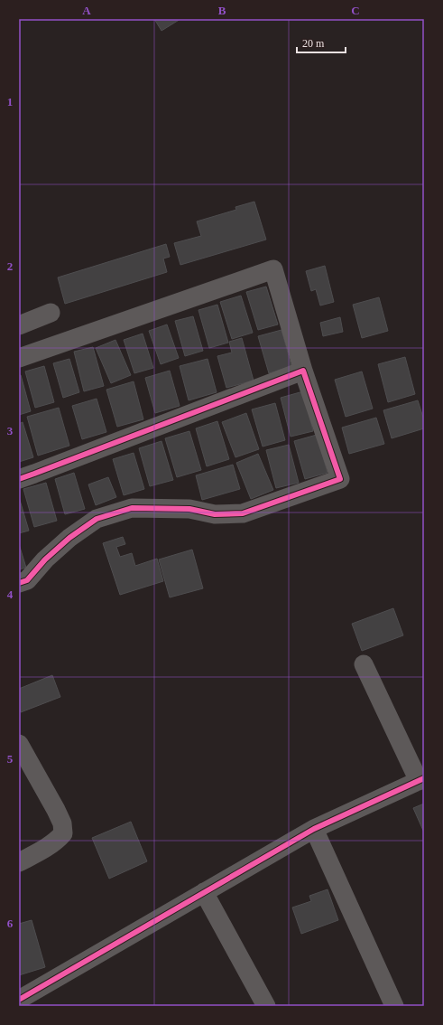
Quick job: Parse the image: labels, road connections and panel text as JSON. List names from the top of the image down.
{
  "scale_bar": "20 m",
  "grid": {
    "columns": ["A", "B", "C"],
    "rows": [
      "1",
      "2",
      "3",
      "4",
      "5",
      "6"
    ]
  }
}
